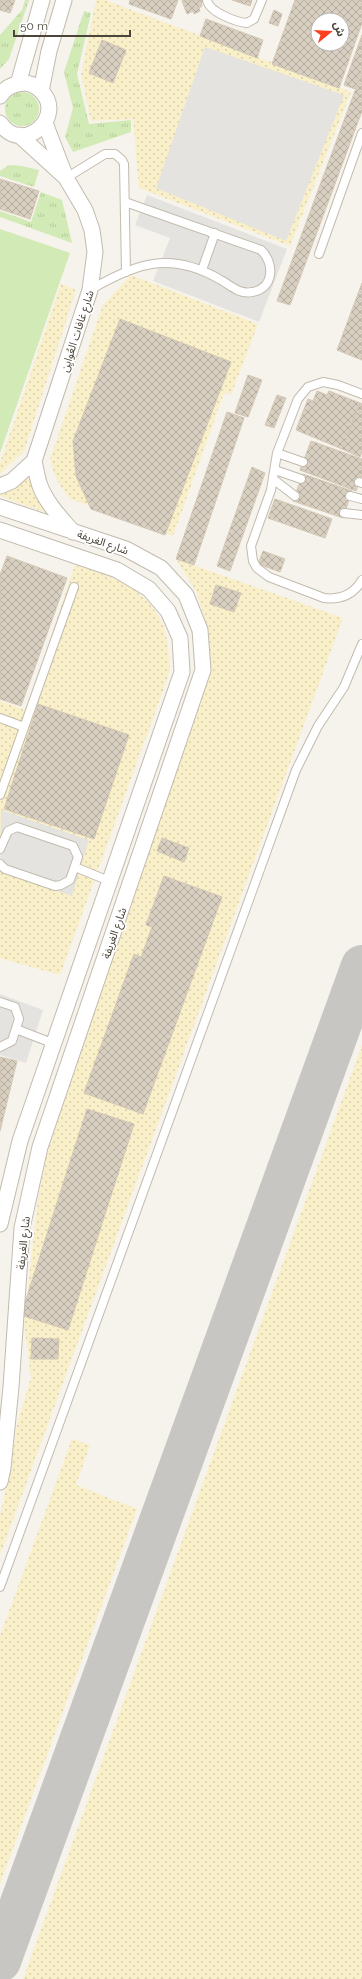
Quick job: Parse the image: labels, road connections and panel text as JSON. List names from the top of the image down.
{
  "streets": {
    "street": ["شارع غافات العُوايِن", "شارع الغريفة"]
  },
  "scale_bar": "50 m",
  "north": "right"
}
